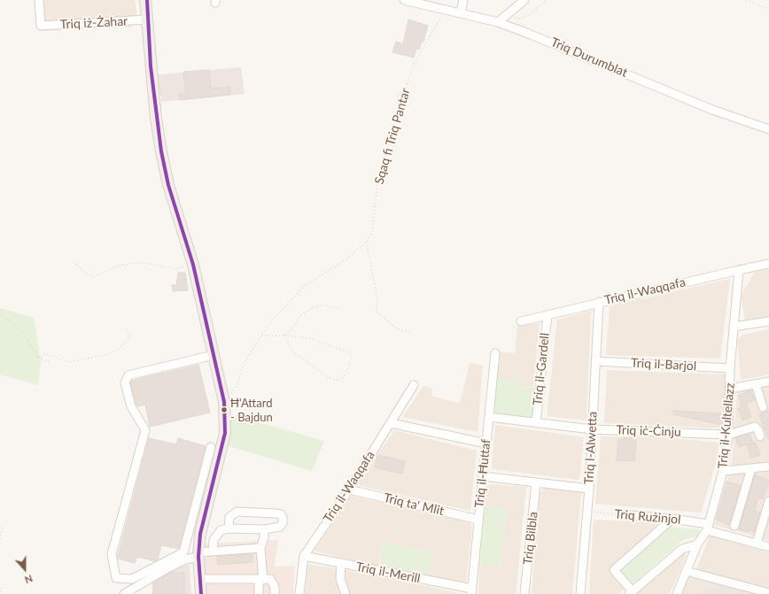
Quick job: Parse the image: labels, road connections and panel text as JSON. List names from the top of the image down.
{
  "streets": {
    "street": [
      "Triq iż-Żahar",
      "Triq Durumblat",
      "Triq il-Waqqafa",
      "Triq il-Barjol",
      "Triq il-Gardell",
      "Triq il-Kultellazz",
      "Triq iċ-Ċinju",
      "Triq l-Alwetta",
      "Triq il-Ħuttaf",
      "Triq ta' Mlit",
      "Triq Rużinjol",
      "Triq Bilbla",
      "Triq il-Merill"
    ],
    "path": ["Sqaq fi Triq Pantar"]
  },
  "crossings": [
    ["Triq Durumblat", "Sqaq fi Triq Pantar"],
    ["Triq il-Waqqafa", "Triq il-Gardell"],
    ["Triq il-Waqqafa", "Triq il-Kultellazz"],
    ["Triq il-Waqqafa", "Triq l-Alwetta"],
    ["Triq il-Waqqafa", "Triq ta' Mlit"],
    ["Triq il-Waqqafa", "Triq il-Merill"],
    ["Triq il-Barjol", "Triq il-Kultellazz"],
    ["Triq il-Barjol", "Triq l-Alwetta"],
    ["Triq il-Gardell", "Triq iċ-Ċinju"],
    ["Triq il-Kultellazz", "Triq iċ-Ċinju"],
    ["Triq il-Kultellazz", "Triq Rużinjol"],
    ["Triq iċ-Ċinju", "Triq l-Alwetta"],
    ["Triq iċ-Ċinju", "Triq il-Ħuttaf"],
    ["Triq l-Alwetta", "Triq Rużinjol"],
    ["Triq il-Ħuttaf", "Triq ta' Mlit"],
    ["Triq il-Ħuttaf", "Triq il-Merill"]
  ],
  "places": ["Ħ'Attard - Bajdun"],
  "north": "bottom"
}
